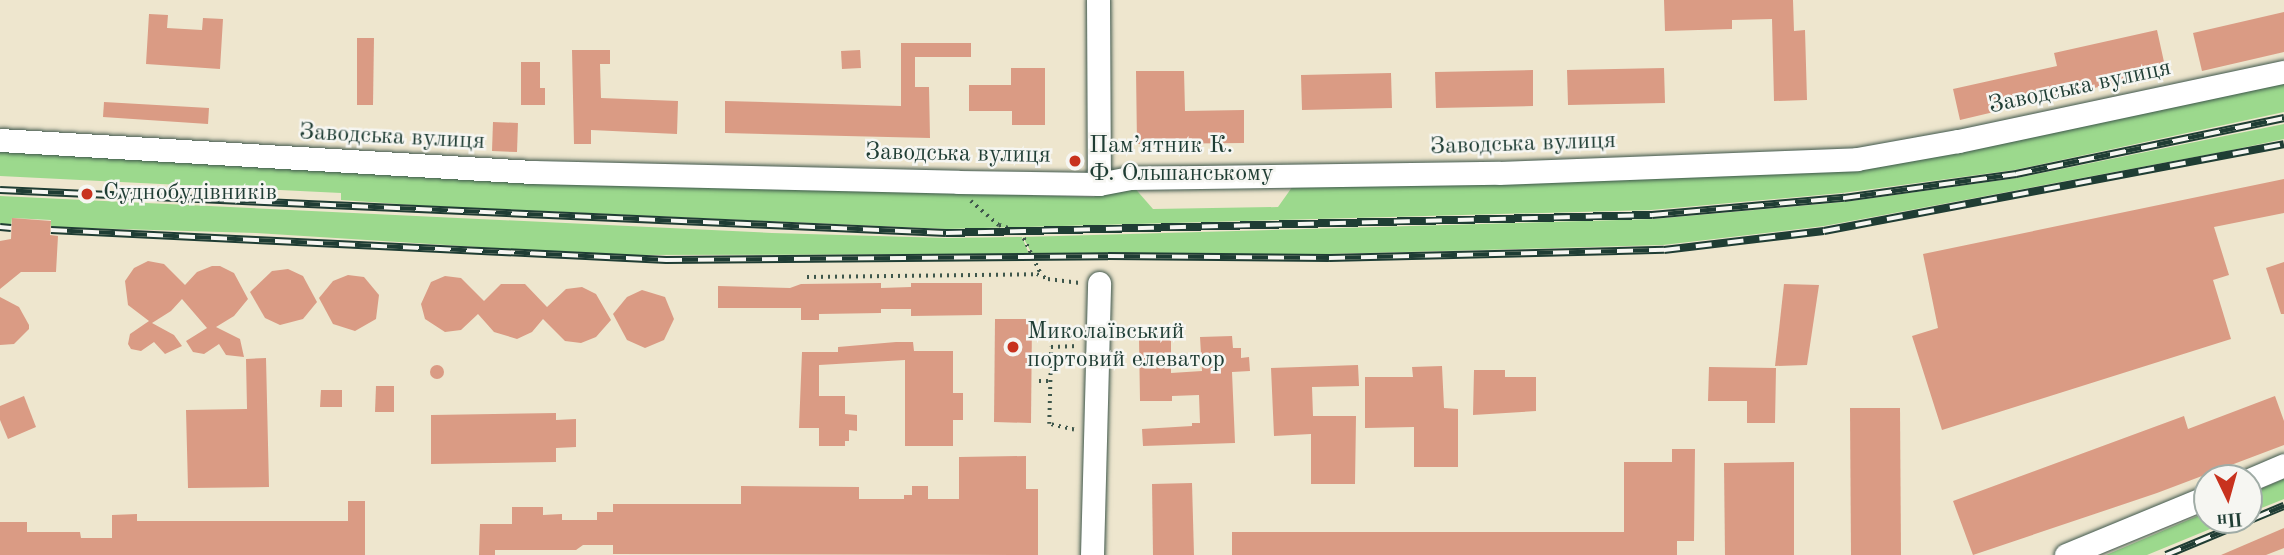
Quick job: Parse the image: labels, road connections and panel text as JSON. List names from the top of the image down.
{
  "streets": {
    "street": ["Заводська вулиця"]
  },
  "places": ["Пам’ятник К. Ф. Ольшанському", "Суднобудівників", "Миколаївський портовий елеватор"],
  "north": "bottom"
}
